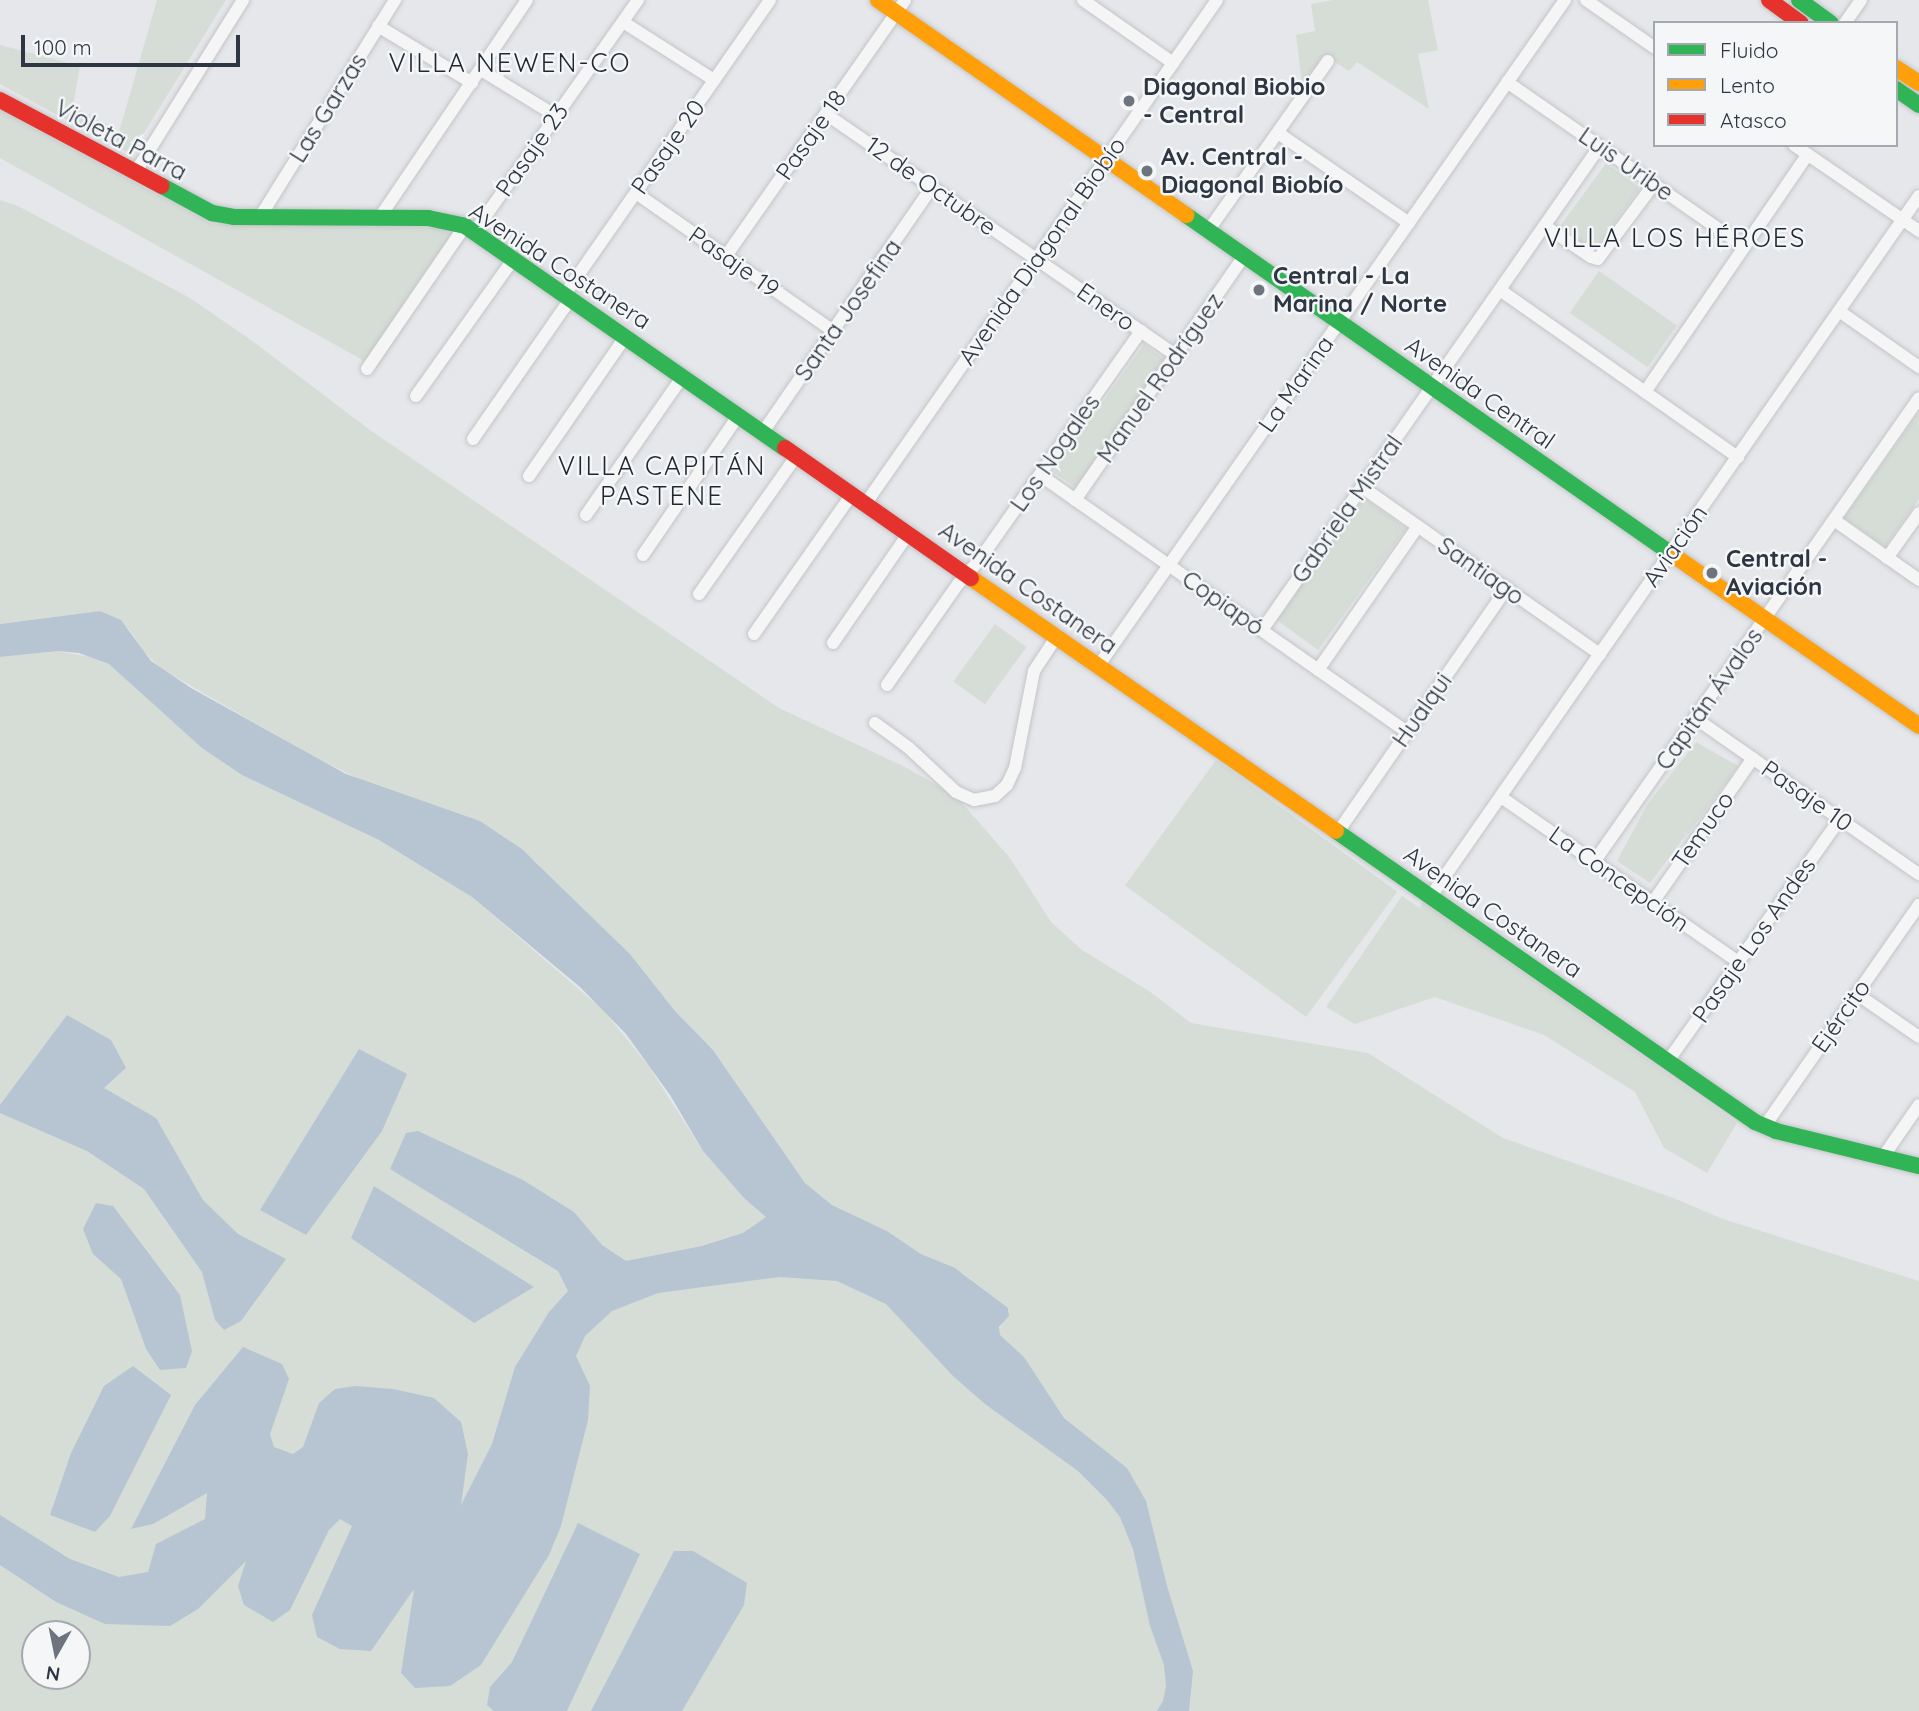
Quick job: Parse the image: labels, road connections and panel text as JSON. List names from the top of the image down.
{
  "streets": {
    "street": [
      "Las Garzas",
      "Pasaje 18",
      "Violeta Parra",
      "Pasaje 20",
      "Pasaje 23",
      "Luis Uribe",
      "12 de Octubre",
      "Avenida Diagonal Biobío",
      "Pasaje 19",
      "Avenida Costanera",
      "Enero",
      "Santa Josefina",
      "Manuel Rodríguez",
      "La Marina",
      "Avenida Central",
      "Los Nogales",
      "Gabriela Mistral",
      "Aviación",
      "Santiago",
      "Copiapó",
      "Capitán Ávalos",
      "Hualqui",
      "Pasaje 10",
      "Temuco",
      "La Concepción",
      "Pasaje Los Andes",
      "Ejército"
    ]
  },
  "crossings": [
    ["Las Garzas", "Avenida Costanera"],
    ["Pasaje 18", "12 de Octubre"],
    ["Pasaje 18", "Pasaje 19"],
    ["Pasaje 18", "Avenida Central"],
    ["Violeta Parra", "Avenida Costanera"],
    ["Pasaje 20", "Pasaje 19"],
    ["Pasaje 20", "Avenida Costanera"],
    ["Pasaje 23", "Avenida Costanera"],
    ["Luis Uribe", "La Marina"],
    ["Luis Uribe", "Gabriela Mistral"],
    ["12 de Octubre", "Avenida Diagonal Biobío"],
    ["12 de Octubre", "Enero"],
    ["12 de Octubre", "Santa Josefina"],
    ["Avenida Diagonal Biobío", "Avenida Costanera"],
    ["Avenida Diagonal Biobío", "Enero"],
    ["Avenida Diagonal Biobío", "Avenida Central"],
    ["Pasaje 19", "Santa Josefina"],
    ["Avenida Costanera", "Santa Josefina"],
    ["Avenida Costanera", "La Marina"],
    ["Avenida Costanera", "Los Nogales"],
    ["Avenida Costanera", "Aviación"],
    ["Avenida Costanera", "Hualqui"],
    ["Avenida Costanera", "Pasaje Los Andes"],
    ["Avenida Costanera", "Ejército"],
    ["Enero", "Manuel Rodríguez"],
    ["Enero", "Los Nogales"],
    ["Manuel Rodríguez", "Avenida Central"],
    ["Manuel Rodríguez", "Copiapó"],
    ["La Marina", "Avenida Central"],
    ["La Marina", "Copiapó"],
    ["Avenida Central", "Gabriela Mistral"],
    ["Avenida Central", "Aviación"],
    ["Avenida Central", "Capitán Ávalos"],
    ["Los Nogales", "Copiapó"],
    ["Gabriela Mistral", "Santiago"],
    ["Gabriela Mistral", "Copiapó"],
    ["Aviación", "Santiago"],
    ["Aviación", "La Concepción"],
    ["Santiago", "Hualqui"],
    ["Copiapó", "Hualqui"],
    ["Capitán Ávalos", "Pasaje 10"],
    ["Capitán Ávalos", "La Concepción"],
    ["Pasaje 10", "Temuco"],
    ["Pasaje 10", "Pasaje Los Andes"],
    ["Temuco", "La Concepción"],
    ["La Concepción", "Pasaje Los Andes"]
  ],
  "districts": ["VILLA NEWEN-CO", "VILLA LOS HÉROES", "VILLA CAPITÁN PASTENE"],
  "places": [
    "Diagonal Biobio - Central",
    "Av. Central - Diagonal Biobío",
    "Central - La Marina / Norte",
    "Central - Aviación"
  ],
  "legend": ["Fluido", "Lento", "Atasco"],
  "scale_bar": "100 m",
  "north": "bottom"
}
